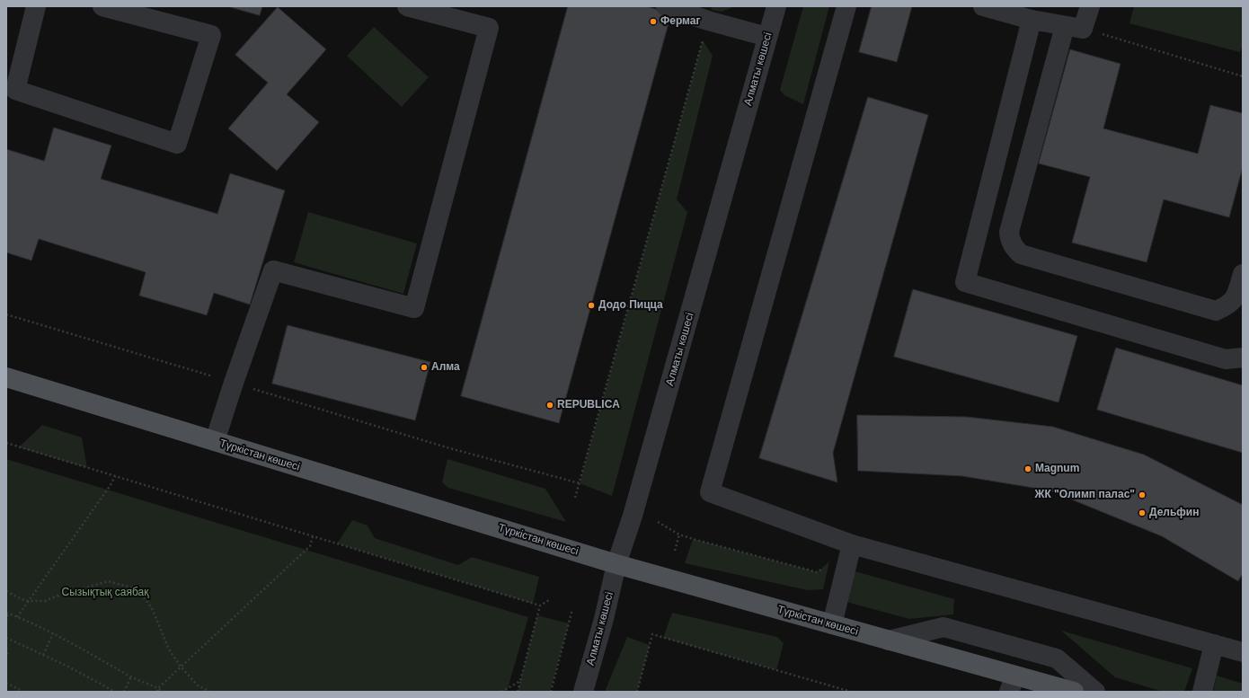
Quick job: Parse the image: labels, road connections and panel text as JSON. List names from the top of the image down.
{
  "streets": {
    "main road": ["Түркістан көшесі"],
    "street": ["Алматы көшесі"]
  },
  "crossings": [
    ["Алматы көшесі", "Түркістан көшесі"]
  ],
  "parks": ["Сызықтық саябақ"],
  "places": [
    "Фермаг",
    "Додо Пицца",
    "Алма",
    "REPUBLICA",
    "Magnum",
    "ЖК \"Олимп палас\"",
    "Дельфин"
  ]
}
